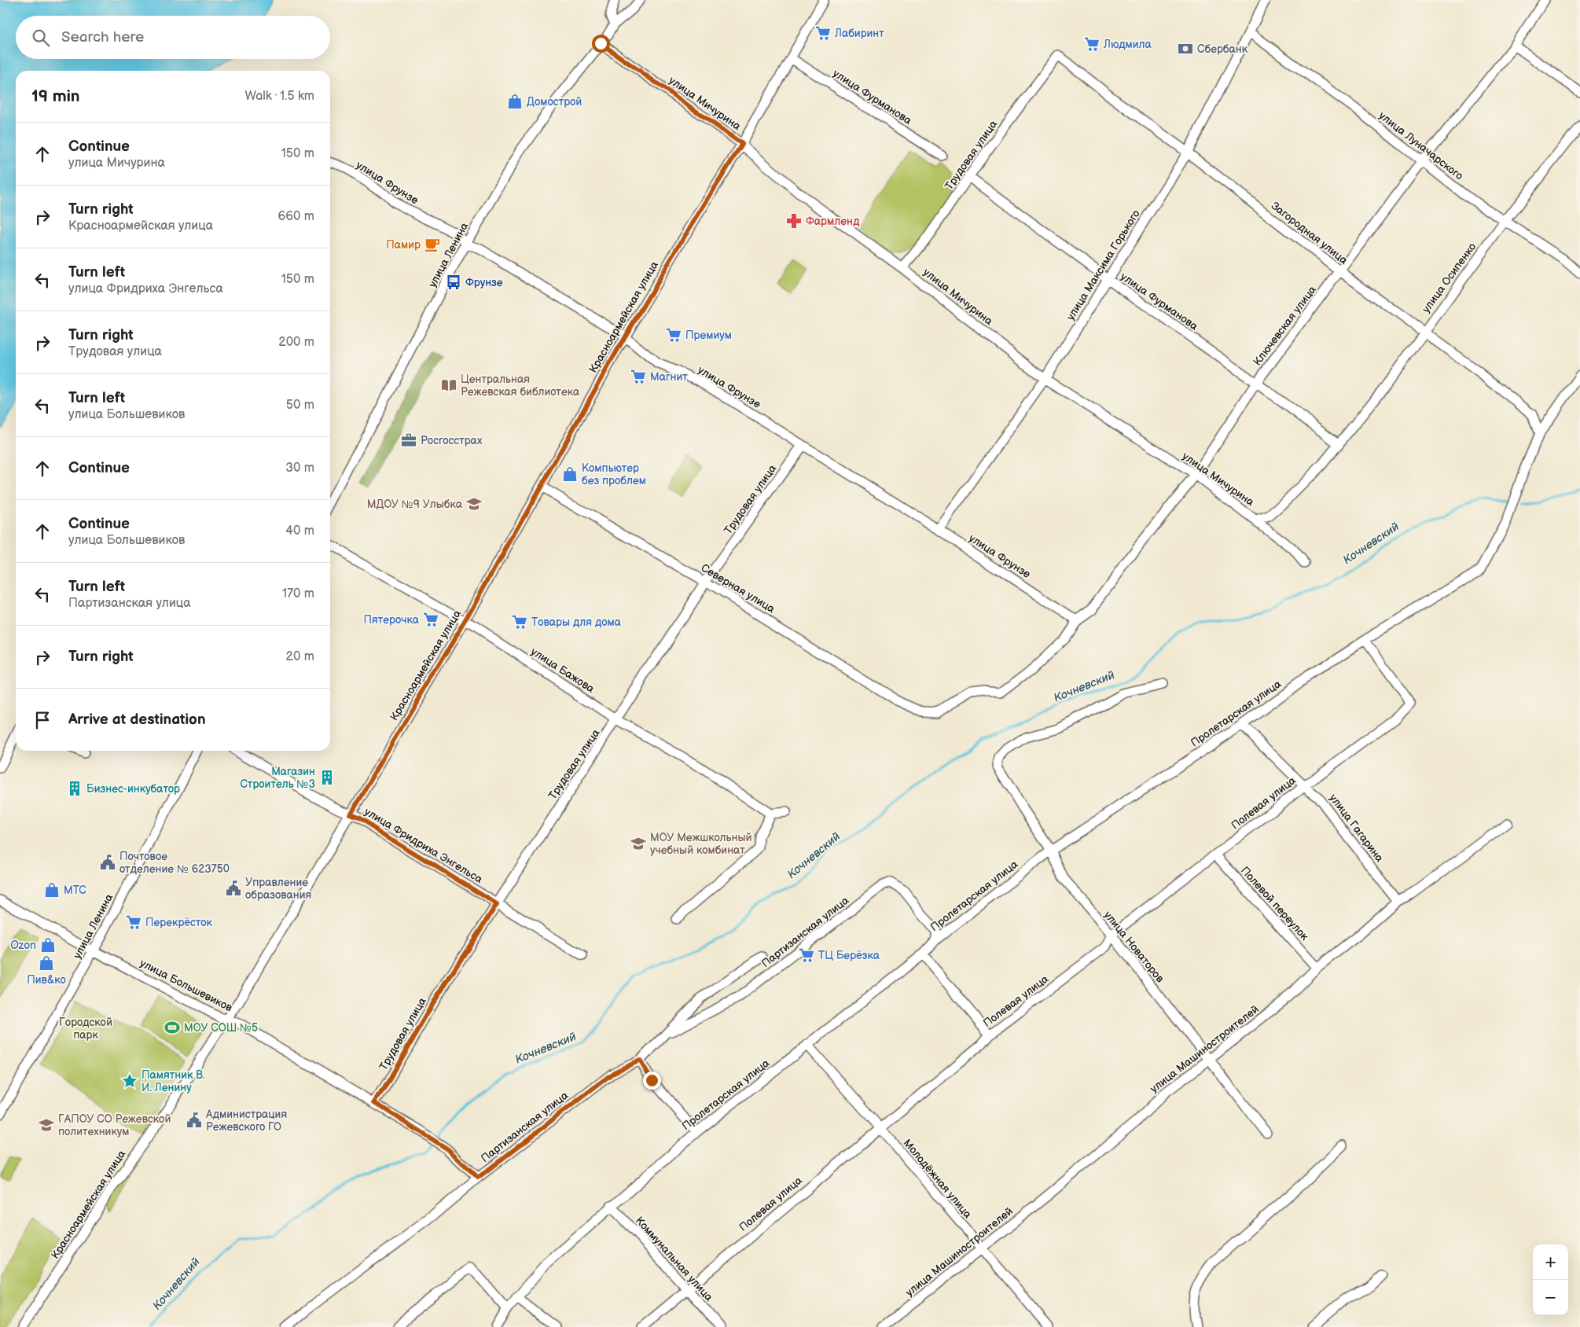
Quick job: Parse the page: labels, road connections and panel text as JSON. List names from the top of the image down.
{
  "streets": {
    "street": [
      "улица Фурманова",
      "улица Мичурина",
      "улица Луначарского",
      "Трудовая улица",
      "улица Фрунзе",
      "Загородная улица",
      "улица Ленина",
      "улица Максима Горького",
      "улица Осипенко",
      "Красноармейская улица",
      "Ключевская улица",
      "Северная улица",
      "улица Бажова",
      "Пролетарская улица",
      "Полевая улица",
      "улица Гагарина",
      "улица Фридриха Энгельса",
      "Полевой переулок",
      "Партизанская улица",
      "улица Новаторов",
      "улица Большевиков",
      "улица Машиностроителей",
      "Молодёжная улица",
      "Коммунальная улица"
    ]
  },
  "crossings": [
    ["улица Фурманова", "Трудовая улица"],
    ["улица Фурманова", "улица Максима Горького"],
    ["улица Фурманова", "улица Осипенко"],
    ["улица Фурманова", "Красноармейская улица"],
    ["улица Фурманова", "Ключевская улица"],
    ["улица Мичурина", "Трудовая улица"],
    ["улица Мичурина", "улица Ленина"],
    ["улица Мичурина", "улица Максима Горького"],
    ["улица Мичурина", "улица Осипенко"],
    ["улица Мичурина", "Красноармейская улица"],
    ["улица Мичурина", "Ключевская улица"],
    ["улица Луначарского", "улица Максима Горького"],
    ["улица Луначарского", "улица Осипенко"],
    ["улица Луначарского", "Ключевская улица"],
    ["Трудовая улица", "улица Фрунзе"],
    ["Трудовая улица", "Загородная улица"],
    ["Трудовая улица", "Северная улица"],
    ["Трудовая улица", "улица Бажова"],
    ["Трудовая улица", "улица Фридриха Энгельса"],
    ["Трудовая улица", "улица Большевиков"],
    ["улица Фрунзе", "улица Ленина"],
    ["улица Фрунзе", "улица Максима Горького"],
    ["улица Фрунзе", "Красноармейская улица"],
    ["улица Фрунзе", "Ключевская улица"],
    ["улица Фрунзе", "Северная улица"],
    ["Загородная улица", "улица Максима Горького"],
    ["Загородная улица", "улица Осипенко"],
    ["Загородная улица", "Ключевская улица"],
    ["Загородная улица", "Пролетарская улица"],
    ["улица Ленина", "улица Большевиков"],
    ["Красноармейская улица", "Северная улица"],
    ["Красноармейская улица", "улица Бажова"],
    ["Красноармейская улица", "улица Фридриха Энгельса"],
    ["Красноармейская улица", "улица Большевиков"],
    ["Ключевская улица", "Северная улица"],
    ["Пролетарская улица", "Полевая улица"],
    ["Пролетарская улица", "улица Гагарина"],
    ["Пролетарская улица", "Партизанская улица"],
    ["Пролетарская улица", "улица Новаторов"],
    ["Пролетарская улица", "Молодёжная улица"],
    ["Пролетарская улица", "Коммунальная улица"],
    ["Полевая улица", "улица Гагарина"],
    ["Полевая улица", "Полевой переулок"],
    ["Полевая улица", "улица Новаторов"],
    ["Полевая улица", "Молодёжная улица"],
    ["Полевая улица", "Коммунальная улица"],
    ["улица Гагарина", "улица Машиностроителей"],
    ["Полевой переулок", "улица Машиностроителей"],
    ["Партизанская улица", "улица Большевиков"],
    ["улица Новаторов", "улица Машиностроителей"],
    ["улица Машиностроителей", "Молодёжная улица"]
  ],
  "water": ["Кочневский"],
  "parks": ["Городской парк"],
  "places": {
    "supermarket": [
      "Лабиринт",
      "Людмила",
      "Премиум",
      "Магнит",
      "Пятерочка",
      "Товары для дома",
      "Перекрёсток",
      "ТЦ Берёзка"
    ],
    "bank": ["Сбербанк"],
    "shop": [
      "Домострой",
      "Компьютер без проблем",
      "МТС",
      "Ozon",
      "Пив&ко"
    ],
    "pharmacy": ["Фармленд"],
    "cafe": ["Памир"],
    "bus stop": ["Фрунзе"],
    "library": ["Центральная Режевская библиотека"],
    "office": ["Росгосстрах"],
    "school or university": ["МДОУ №9 Улыбка", "МОУ Межшкольный учебный комбинат", "ГАПОУ СО Режевской политехникум"],
    "building": ["Магазин Строитель №3", "Бизнес-инкубатор"],
    "public building": ["Почтовое отделение № 623750", "Управление образования", "Администрация Режевского ГО"],
    "sports": ["МОУ СОШ №5"],
    "place": ["Памятник В. И. Ленину"]
  },
  "page": {
    "search": "Search here",
    "heading": ["19 min", "Walk · 1.5 km"],
    "list": [
      ["Continue", "улица Мичурина", "150 m"],
      ["Turn right", "Красноармейская улица", "660 m"],
      ["Turn left", "улица Фридриха Энгельса", "150 m"],
      ["Turn right", "Трудовая улица", "200 m"],
      ["Turn left", "улица Большевиков", "50 m"],
      ["Continue", "30 m"],
      ["Continue", "улица Большевиков", "40 m"],
      ["Turn left", "Партизанская улица", "170 m"],
      ["Turn right", "20 m"],
      "Arrive at destination"
    ],
    "map_buttons": ["+", "−"]
  }
}
